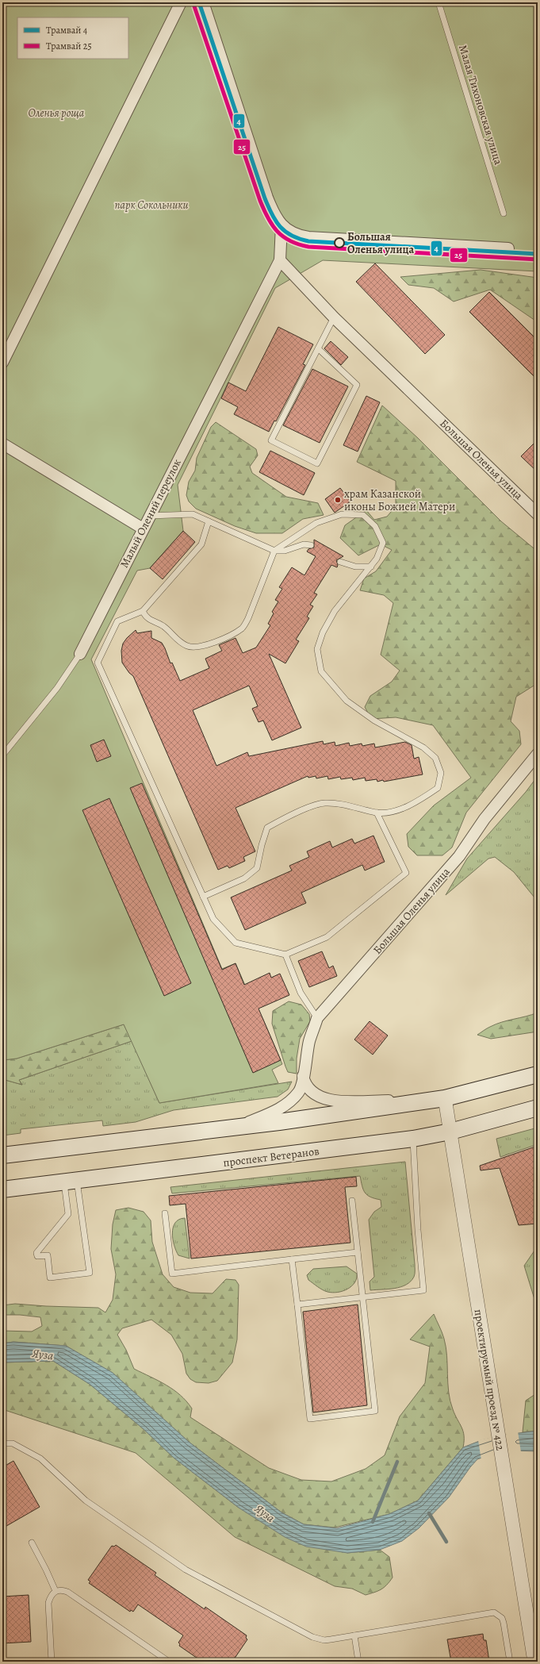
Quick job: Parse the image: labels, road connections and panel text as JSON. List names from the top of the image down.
{
  "streets": {
    "main road": ["проспект Ветеранов"],
    "street": ["Большая Оленья улица", "Малый Олений переулок", "проектируемый проезд № 422"],
    "lane": ["Малая Тихоновская улица"]
  },
  "crossings": [
    ["Большая Оленья улица", "Малый Олений переулок"],
    ["проспект Ветеранов", "проектируемый проезд № 422"]
  ],
  "water": ["Яуза"],
  "parks": ["Оленья роща", "парк Сокольники"],
  "places": ["Большая Оленья улица", "храм Казанской иконы Божией Матери"],
  "lines": ["tram line 4", "tram line 25"],
  "legend": ["Трамвай 4", "Трамвай 25"]
}
